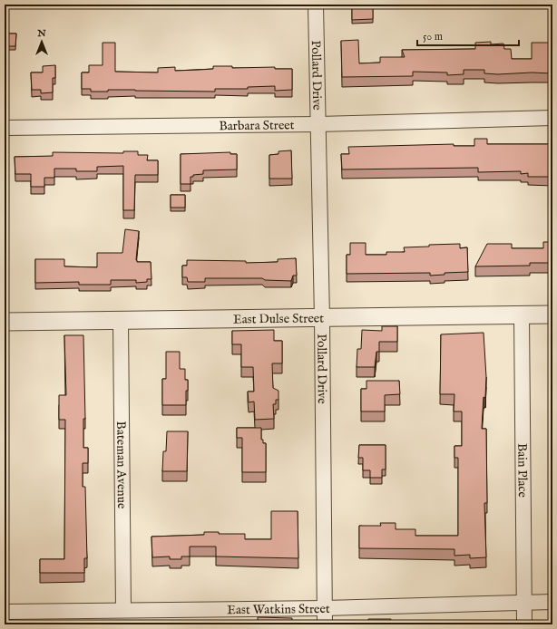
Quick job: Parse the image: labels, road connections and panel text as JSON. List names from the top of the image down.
{
  "streets": {
    "street": [
      "Pollard Drive",
      "Barbara Street",
      "East Dulse Street",
      "Bateman Avenue",
      "Bain Place",
      "East Watkins Street"
    ]
  },
  "crossings": [
    ["Pollard Drive", "Barbara Street"],
    ["Pollard Drive", "East Dulse Street"],
    ["Pollard Drive", "East Watkins Street"],
    ["East Dulse Street", "Bateman Avenue"],
    ["East Dulse Street", "Bain Place"],
    ["Bateman Avenue", "East Watkins Street"],
    ["Bain Place", "East Watkins Street"]
  ],
  "scale_bar": "50 m",
  "north": "top"
}
